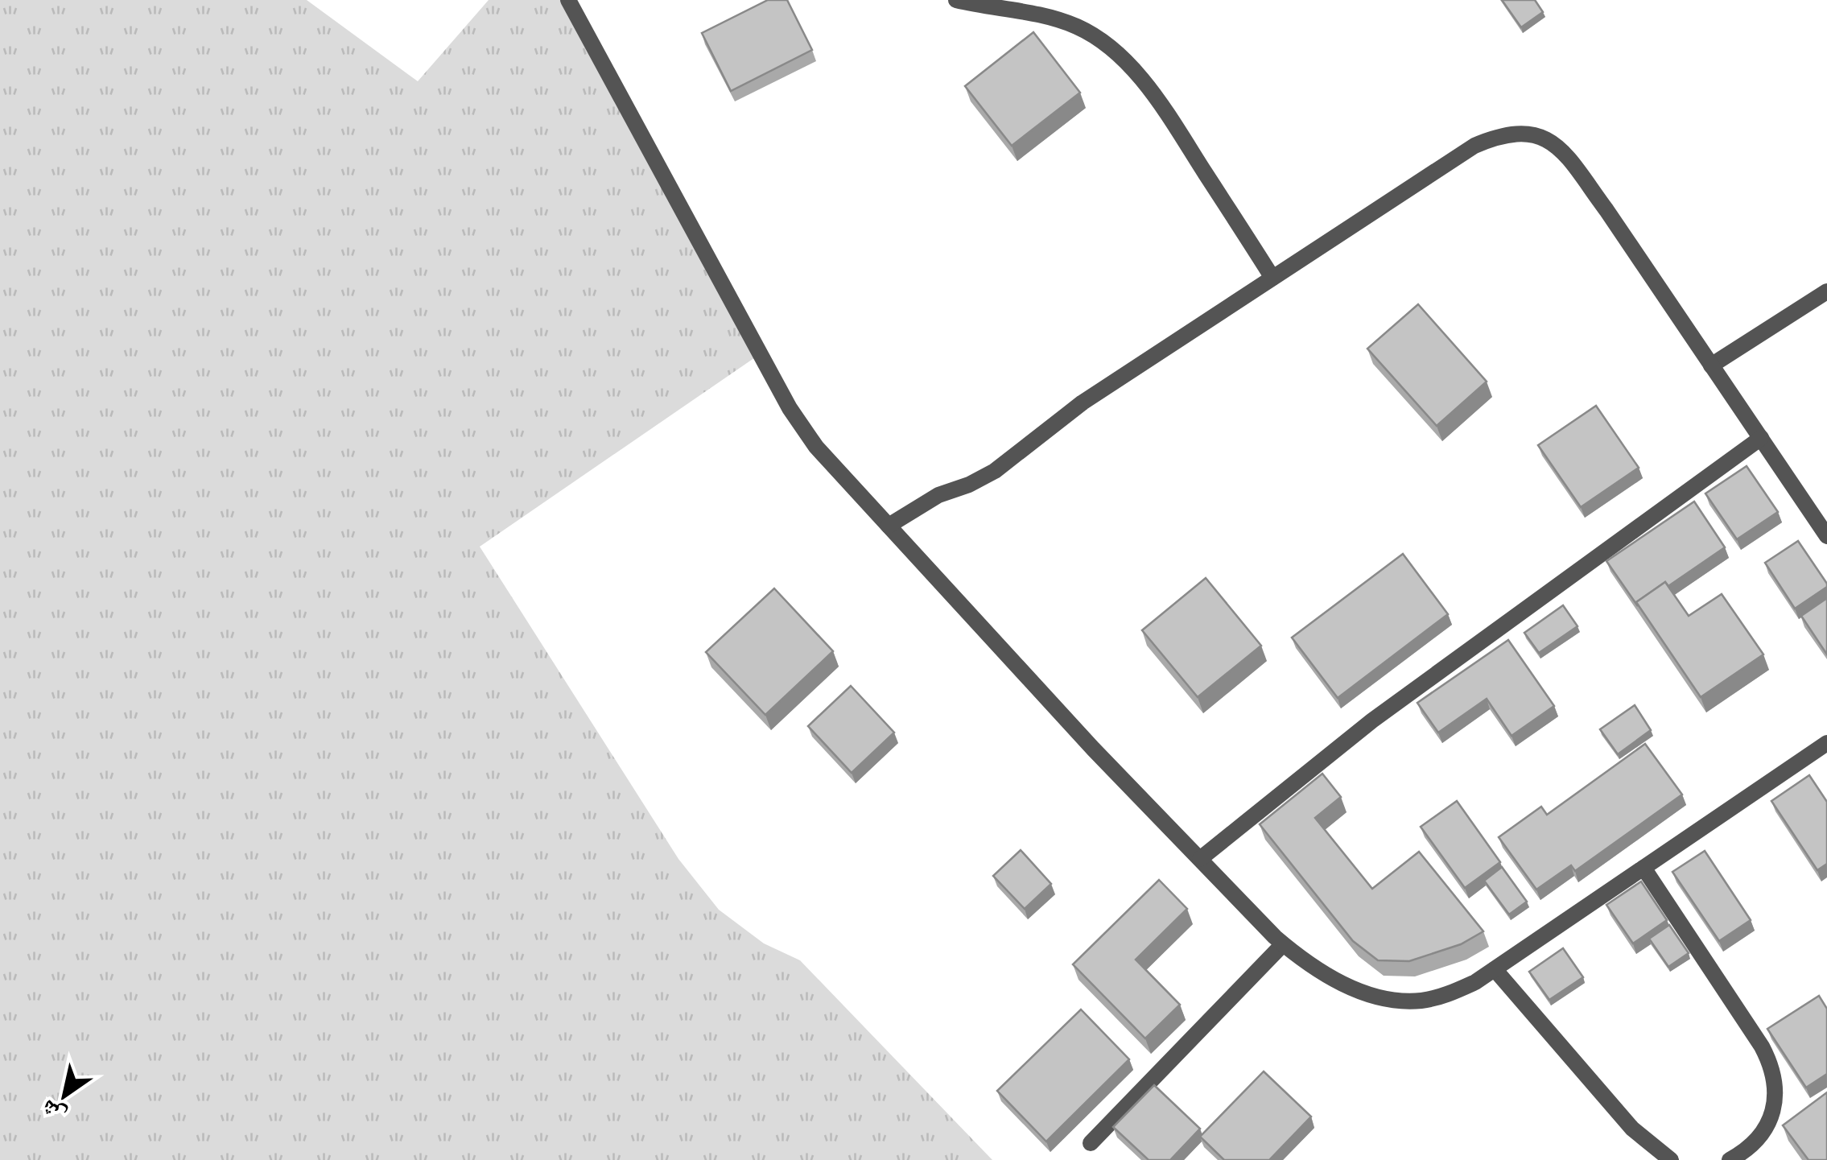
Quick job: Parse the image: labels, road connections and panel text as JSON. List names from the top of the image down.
{
  "north": "bottom left"
}
